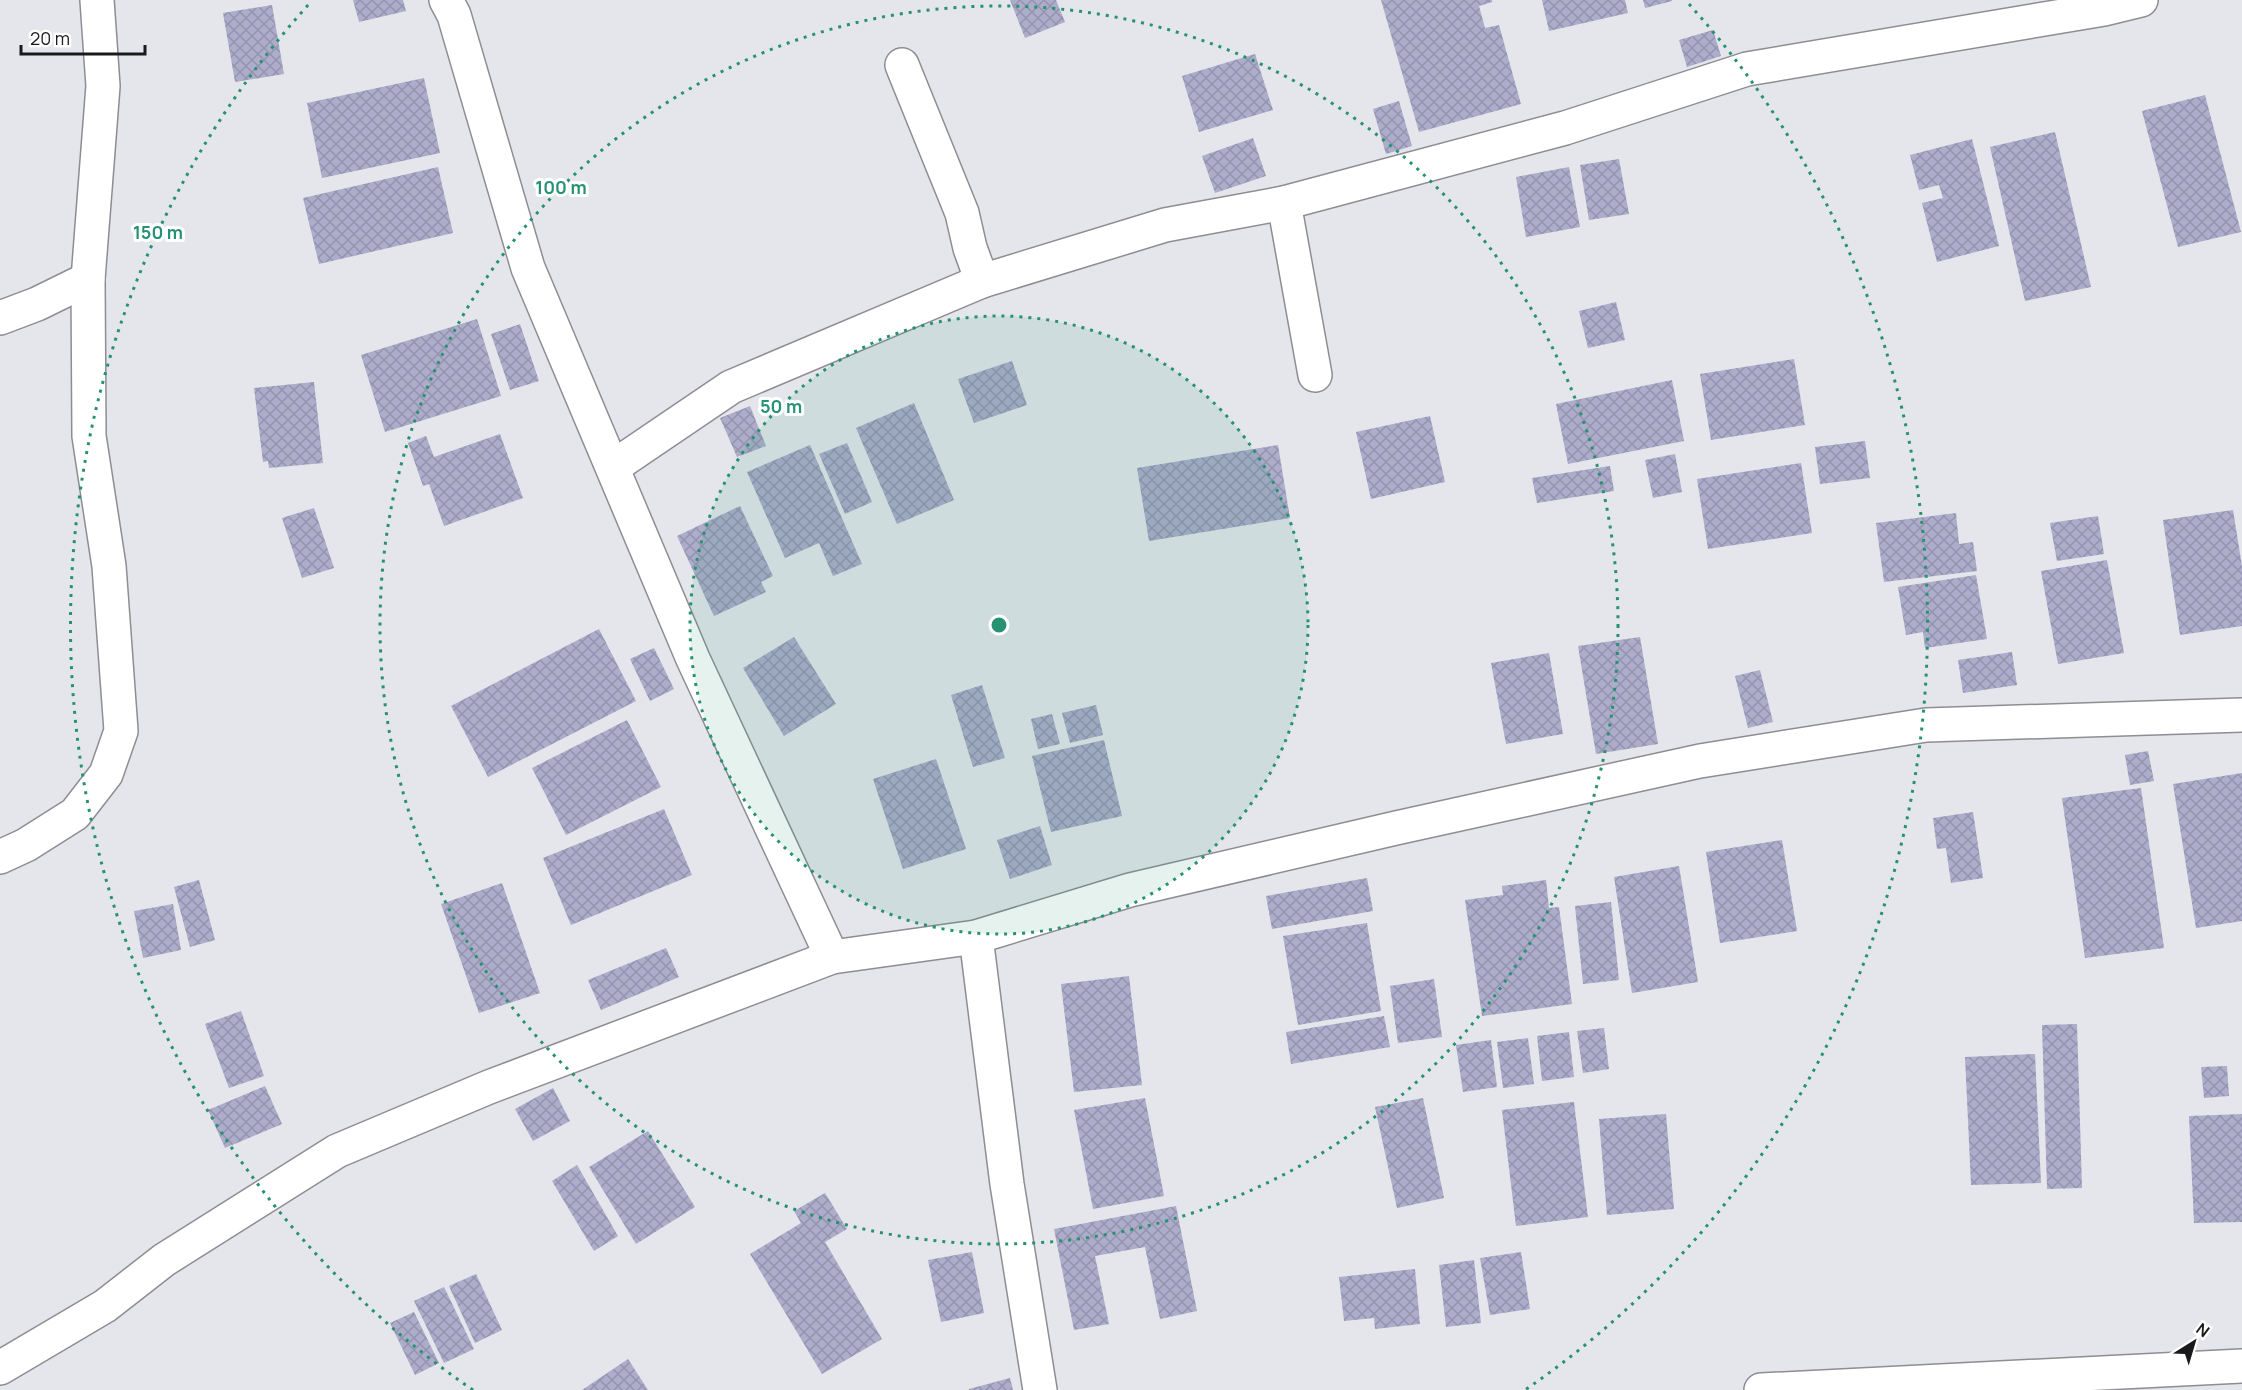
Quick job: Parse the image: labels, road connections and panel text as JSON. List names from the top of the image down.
{
  "scale_bar": "20 m",
  "north": "top right",
  "rings": ["100 m", "150 m", "50 m"]
}
